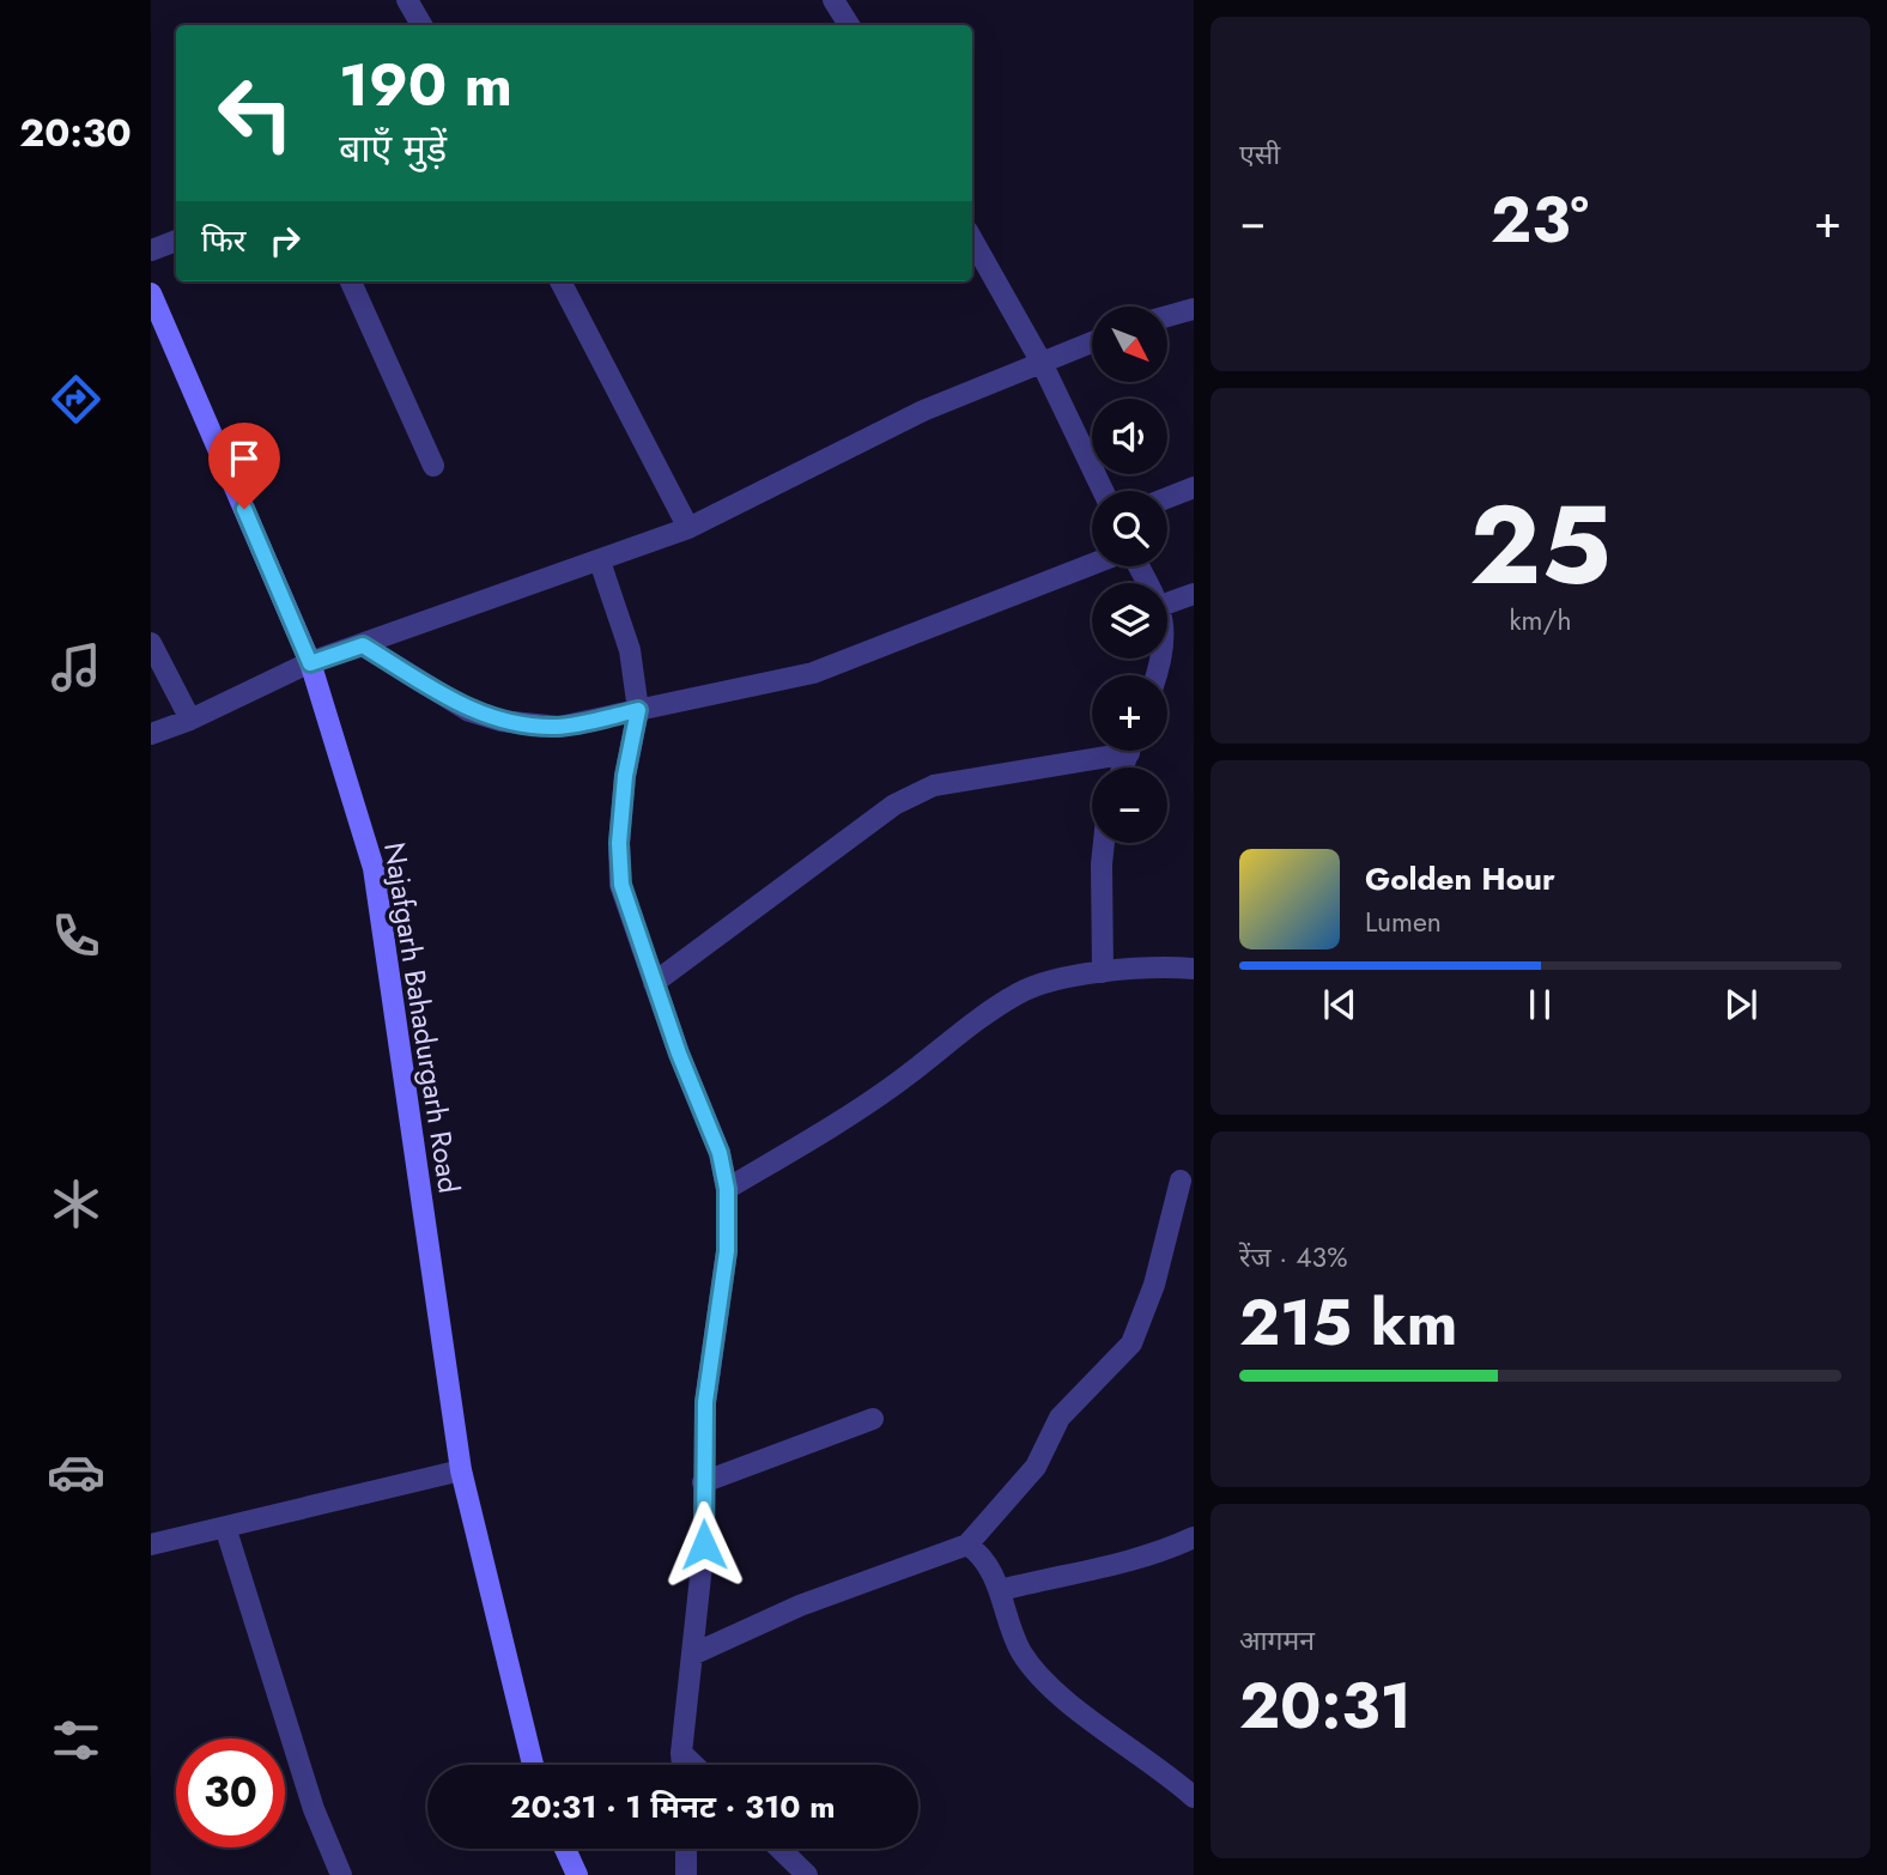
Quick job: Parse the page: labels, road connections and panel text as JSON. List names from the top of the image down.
{
  "streets": {
    "street": ["Najafgarh Bahadurgarh Road"]
  },
  "north": "bottom right",
  "page": {
    "tabs": "20:30",
    "tile": [
      "एसी",
      ["25", "km/h"],
      ["रेंज · 43%", "215 km"],
      ["आगमन", "20:31"]
    ],
    "turn": ["190 m", "बाएँ मुड़ें"],
    "heat": ["−", "23°", "+"],
    "then": "फिर",
    "map_buttons": ["+", "−"],
    "song": ["Golden Hour", "Lumen"],
    "limit": "30",
    "trip": "20:31 · 1 मिनट · 310 m"
  }
}
